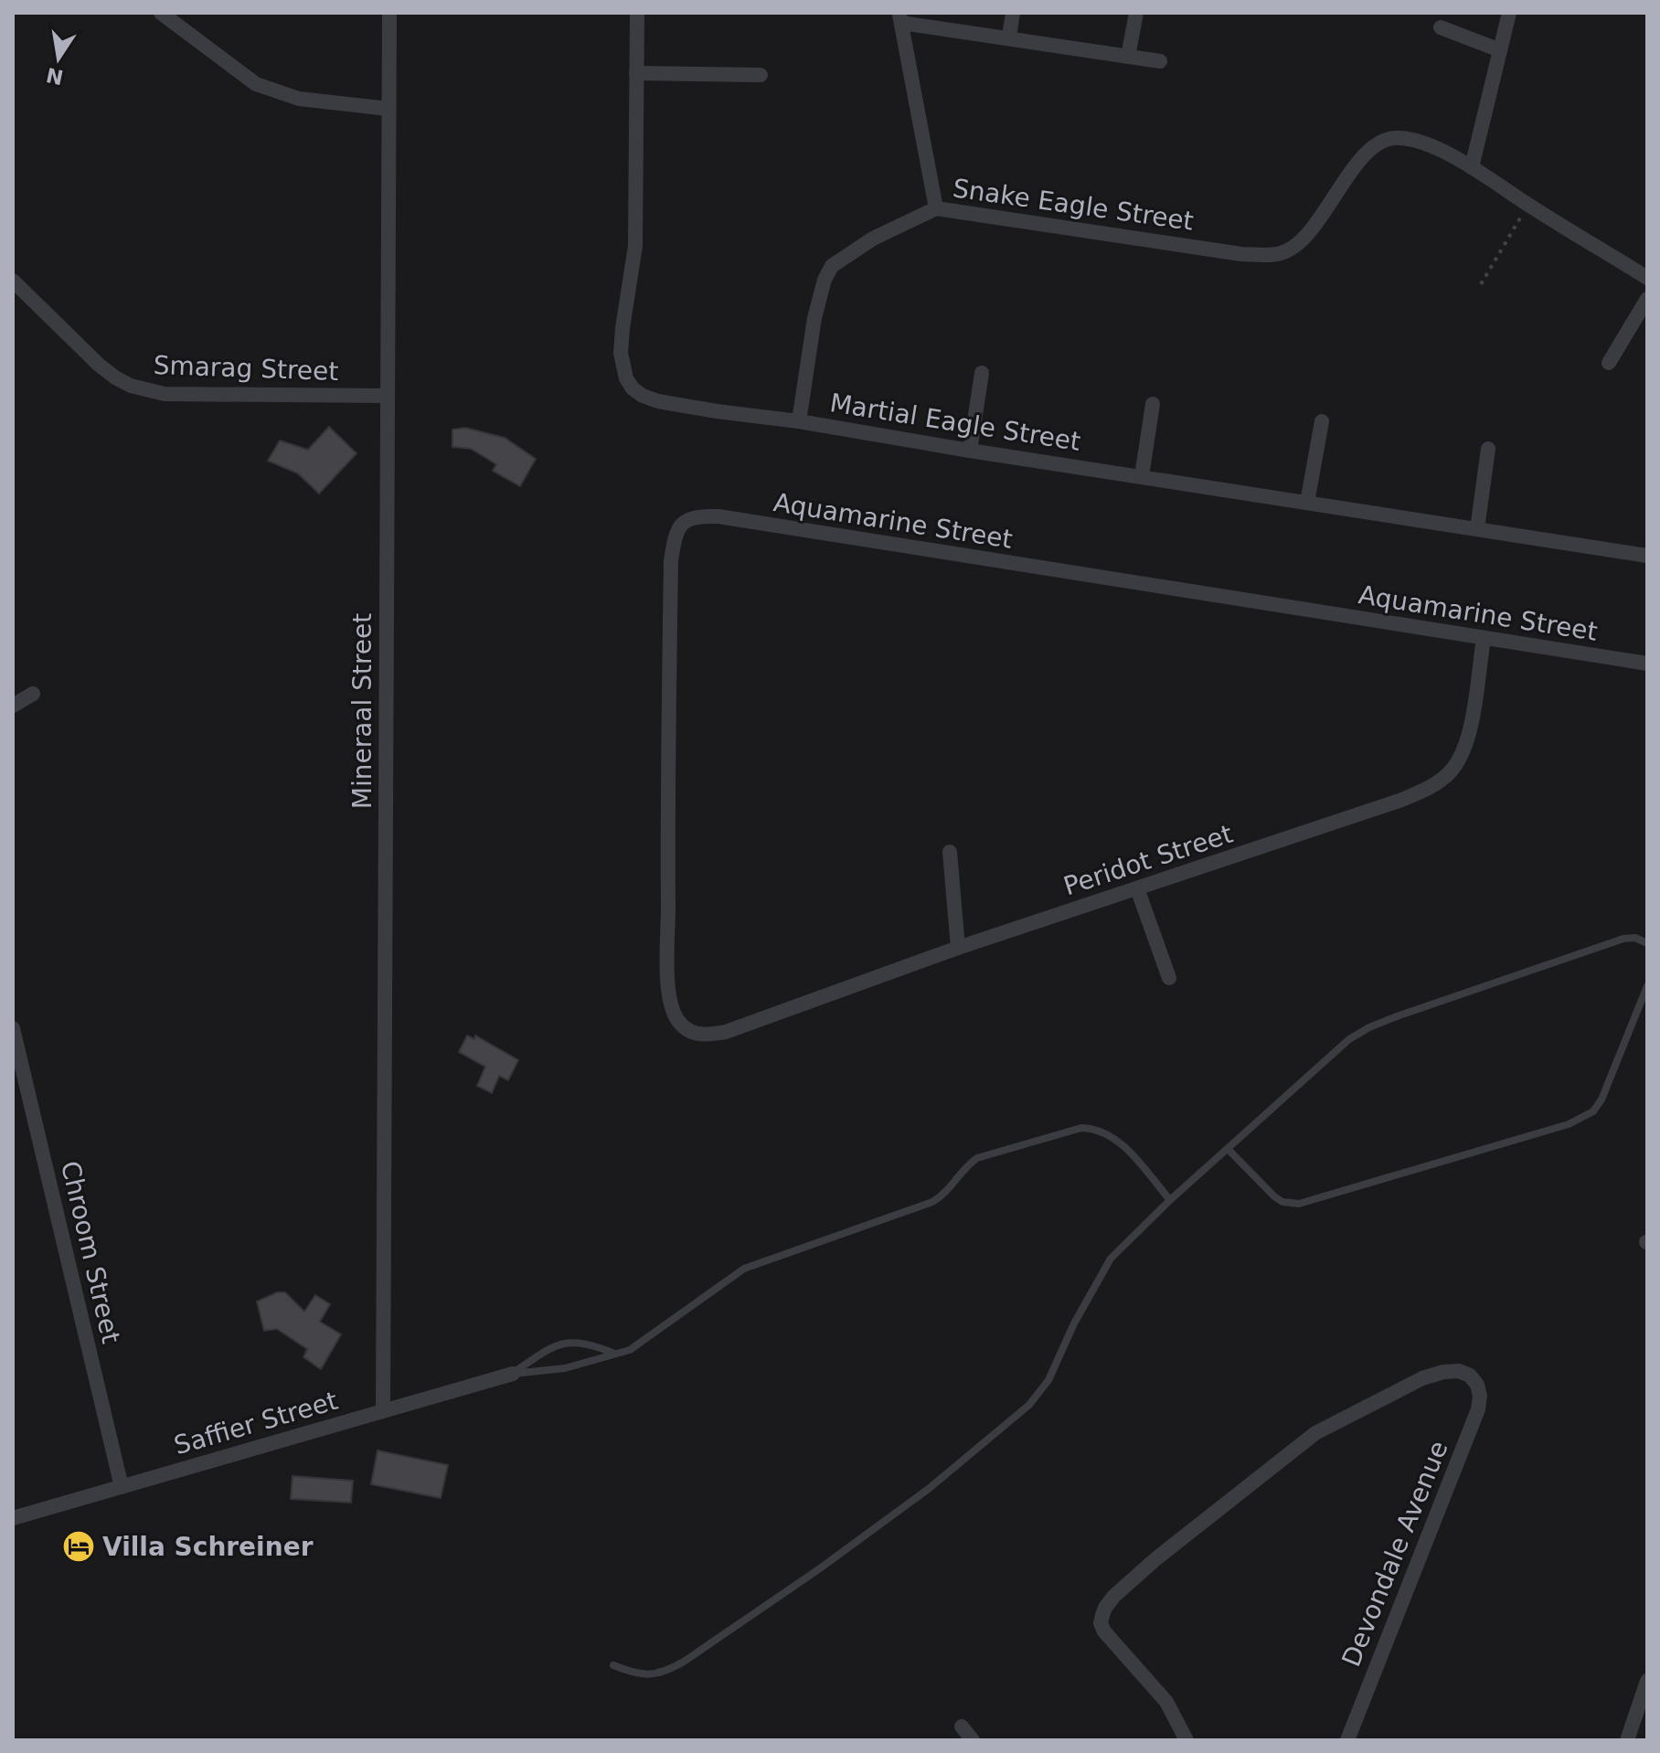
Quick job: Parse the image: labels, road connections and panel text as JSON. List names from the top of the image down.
{
  "streets": {
    "street": [
      "Snake Eagle Street",
      "Smarag Street",
      "Martial Eagle Street",
      "Aquamarine Street",
      "Mineraal Street",
      "Peridot Street",
      "Chroom Street",
      "Saffier Street",
      "Devondale Avenue"
    ]
  },
  "crossings": [
    ["Snake Eagle Street", "Martial Eagle Street"],
    ["Smarag Street", "Mineraal Street"],
    ["Aquamarine Street", "Peridot Street"],
    ["Mineraal Street", "Saffier Street"],
    ["Chroom Street", "Saffier Street"]
  ],
  "places": {
    "hotel": ["Villa Schreiner"]
  },
  "north": "bottom"
}
